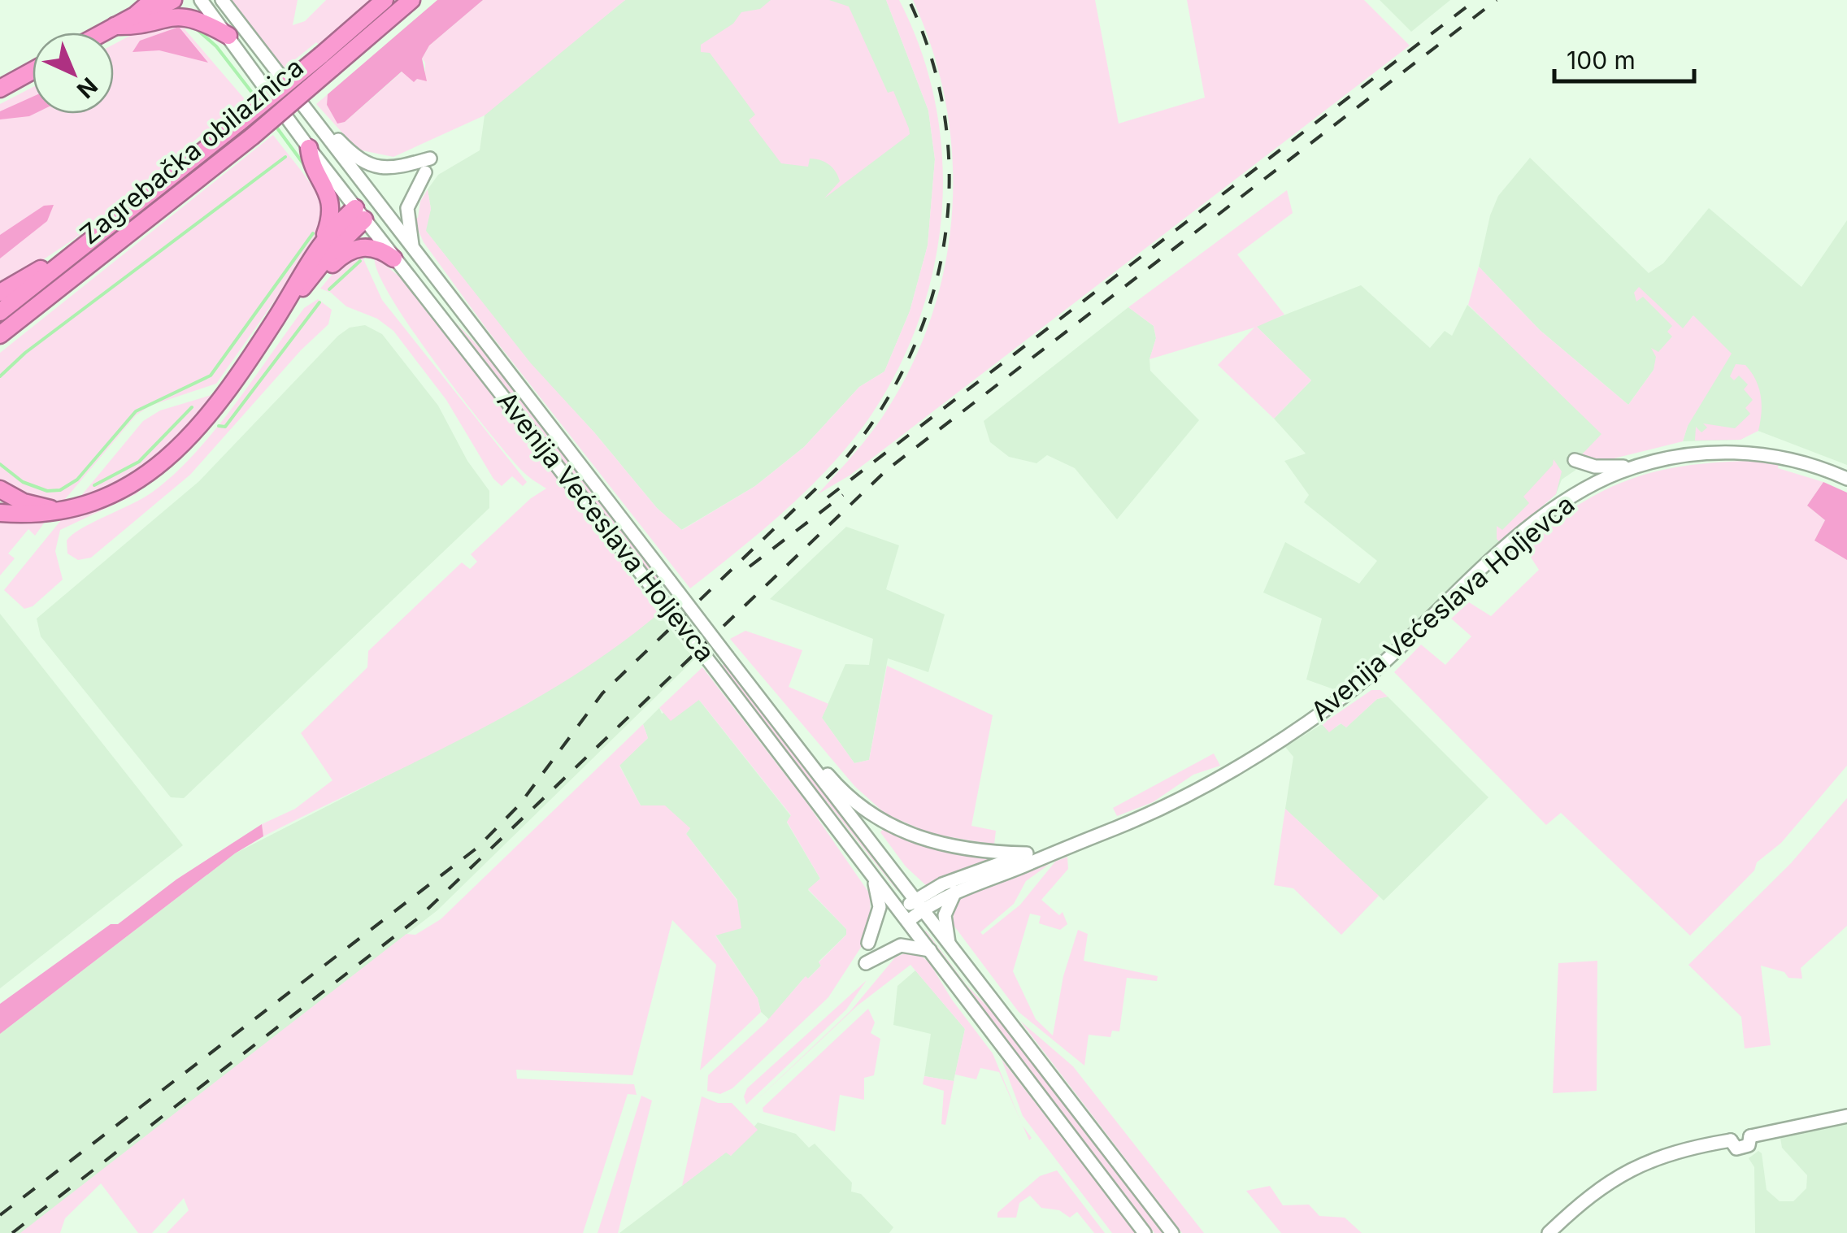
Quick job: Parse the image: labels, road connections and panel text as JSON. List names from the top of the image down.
{
  "streets": {
    "highway": ["Zagrebačka obilaznica"],
    "main road": ["Avenija Većeslava Holjevca"]
  },
  "scale_bar": "100 m",
  "north": "bottom right"
}
